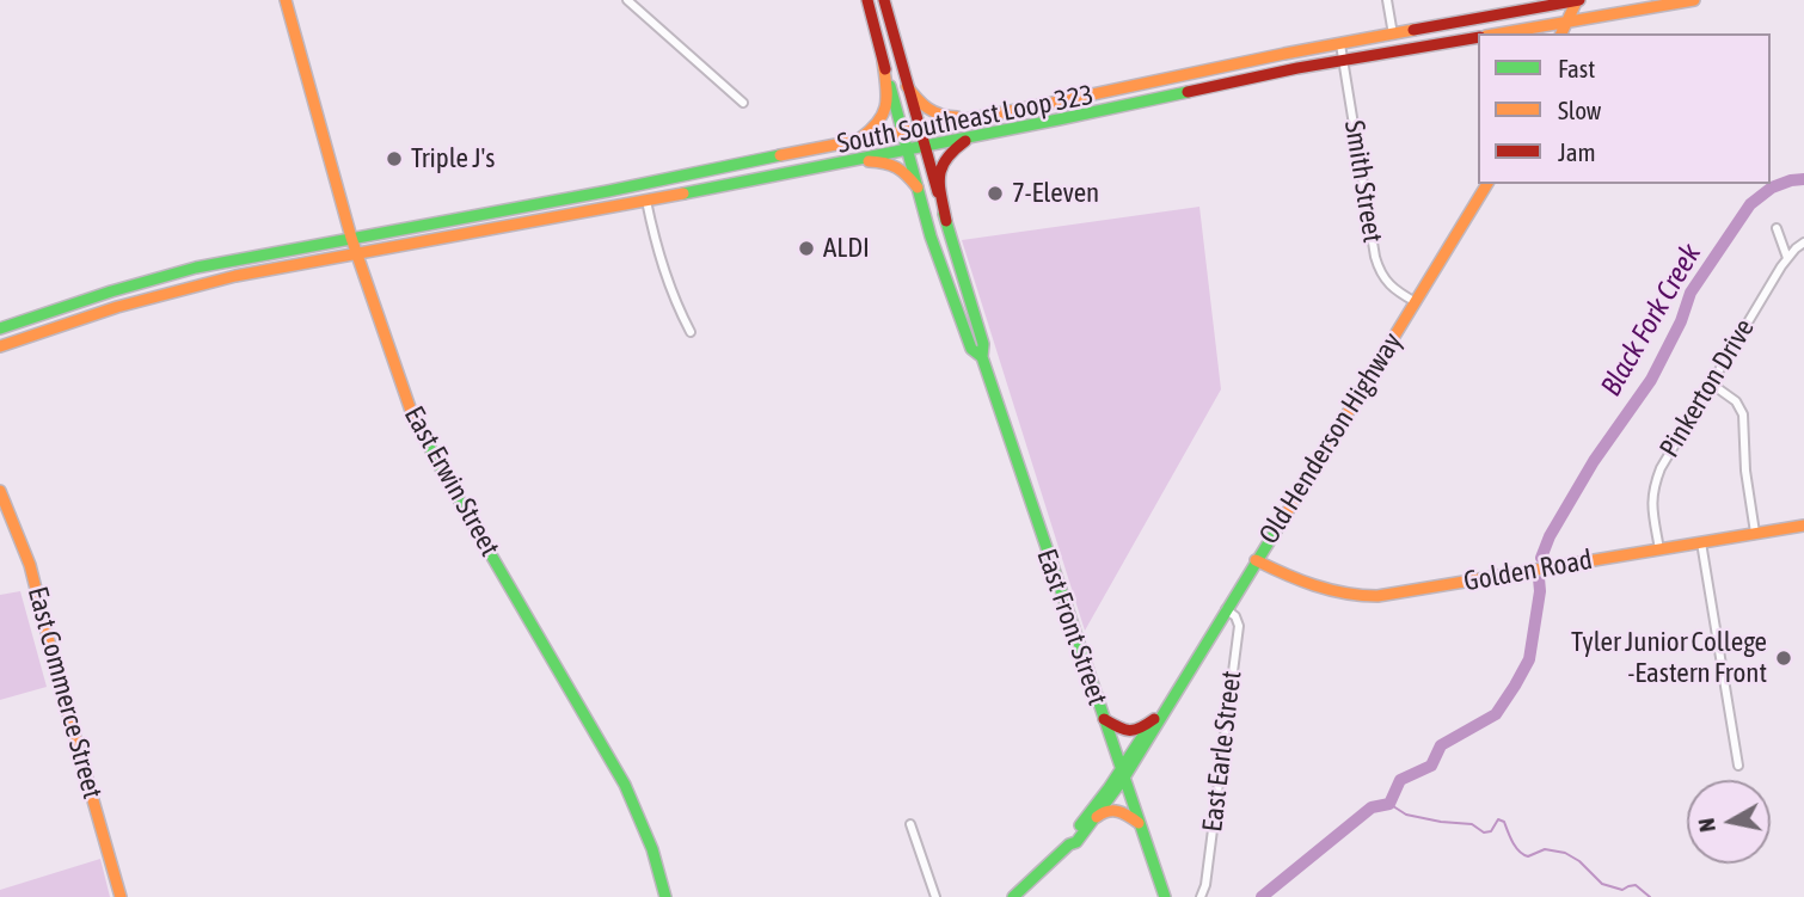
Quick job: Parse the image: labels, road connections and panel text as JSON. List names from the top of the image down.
{
  "streets": {
    "main road": [
      "South Southeast Loop 323",
      "Old Henderson Highway",
      "East Erwin Street",
      "Golden Road",
      "East Front Street",
      "East Commerce Street"
    ],
    "street": ["Smith Street", "Pinkerton Drive", "East Earle Street"]
  },
  "crossings": [
    ["South Southeast Loop 323", "Smith Street"],
    ["South Southeast Loop 323", "East Erwin Street"],
    ["South Southeast Loop 323", "East Front Street"],
    ["Smith Street", "Old Henderson Highway"],
    ["Pinkerton Drive", "Golden Road"],
    ["Old Henderson Highway", "Golden Road"],
    ["Old Henderson Highway", "East Front Street"],
    ["Old Henderson Highway", "East Earle Street"]
  ],
  "water": ["Black Fork Creek"],
  "places": [
    "Triple J's",
    "7-Eleven",
    "ALDI",
    "Tyler Junior College -Eastern Front"
  ],
  "legend": ["Fast", "Slow", "Jam"],
  "north": "left"
}
